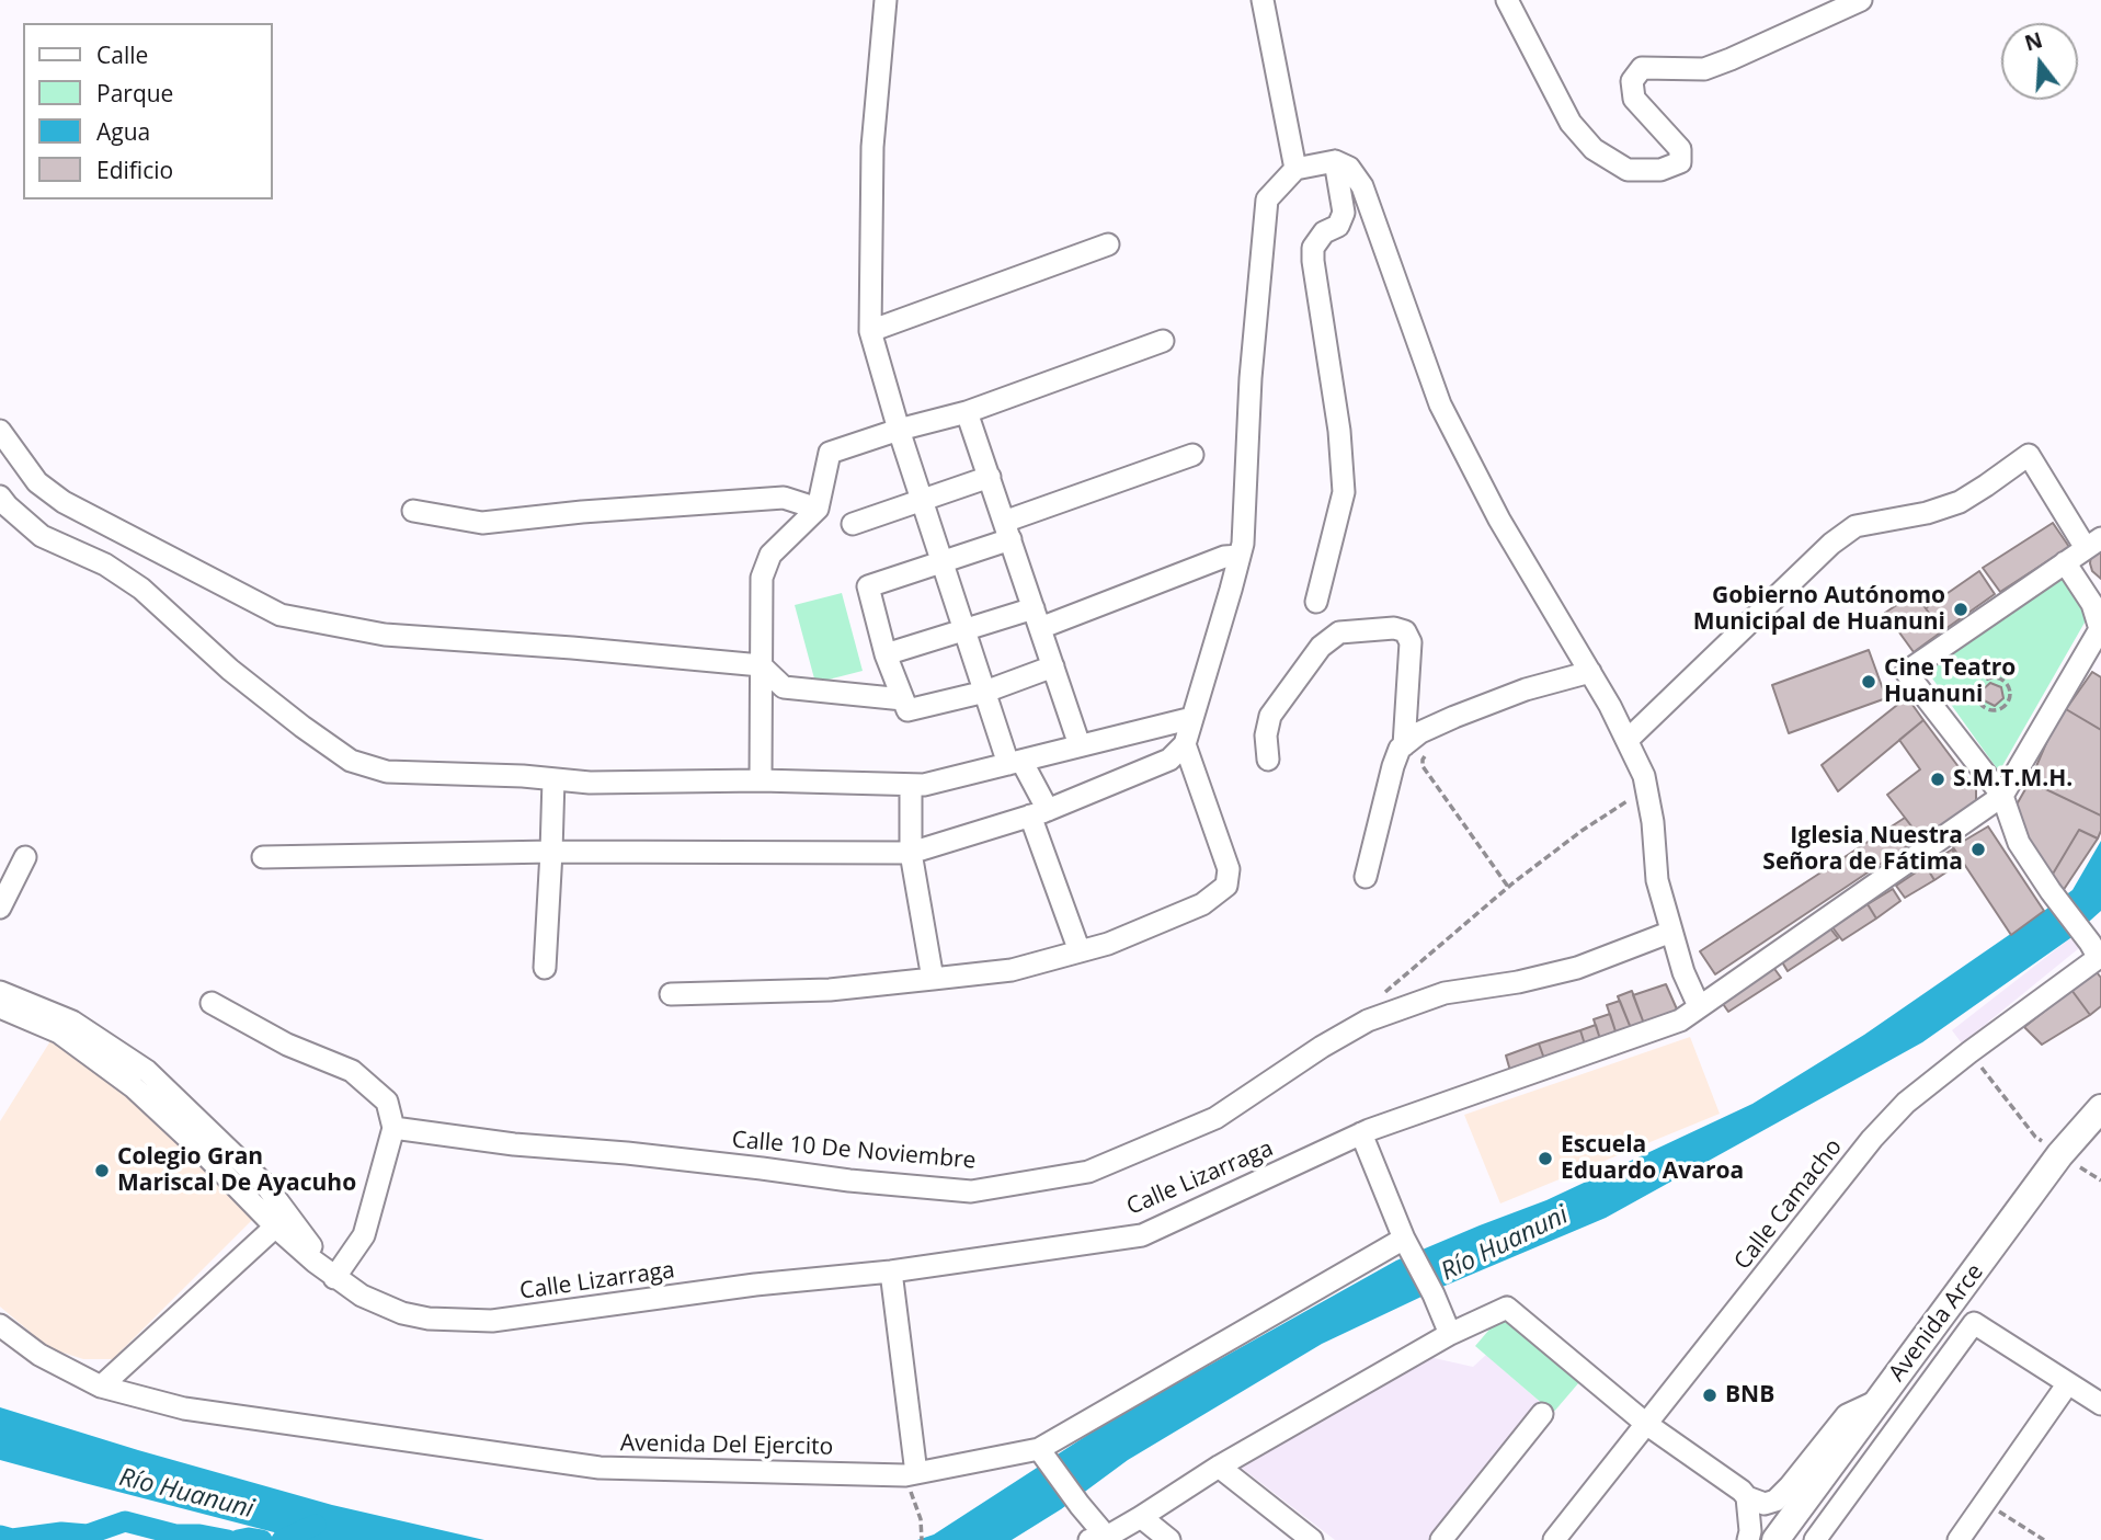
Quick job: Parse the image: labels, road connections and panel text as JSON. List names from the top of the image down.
{
  "streets": {
    "main road": ["Avenida Arce"],
    "street": [
      "Calle 10 De Noviembre",
      "Calle Lizarraga",
      "Calle Camacho",
      "Avenida Del Ejercito"
    ]
  },
  "water": ["Río Huanuni"],
  "places": [
    "Gobierno Autónomo Municipal de Huanuni",
    "Cine Teatro Huanuni",
    "S.M.T.M.H.",
    "Iglesia Nuestra Señora de Fátima",
    "Escuela Eduardo Avaroa",
    "Colegio Gran Mariscal De Ayacuho",
    "BNB"
  ],
  "legend": [
    "Calle",
    "Parque",
    "Agua",
    "Edificio"
  ],
  "north": "top"
}
